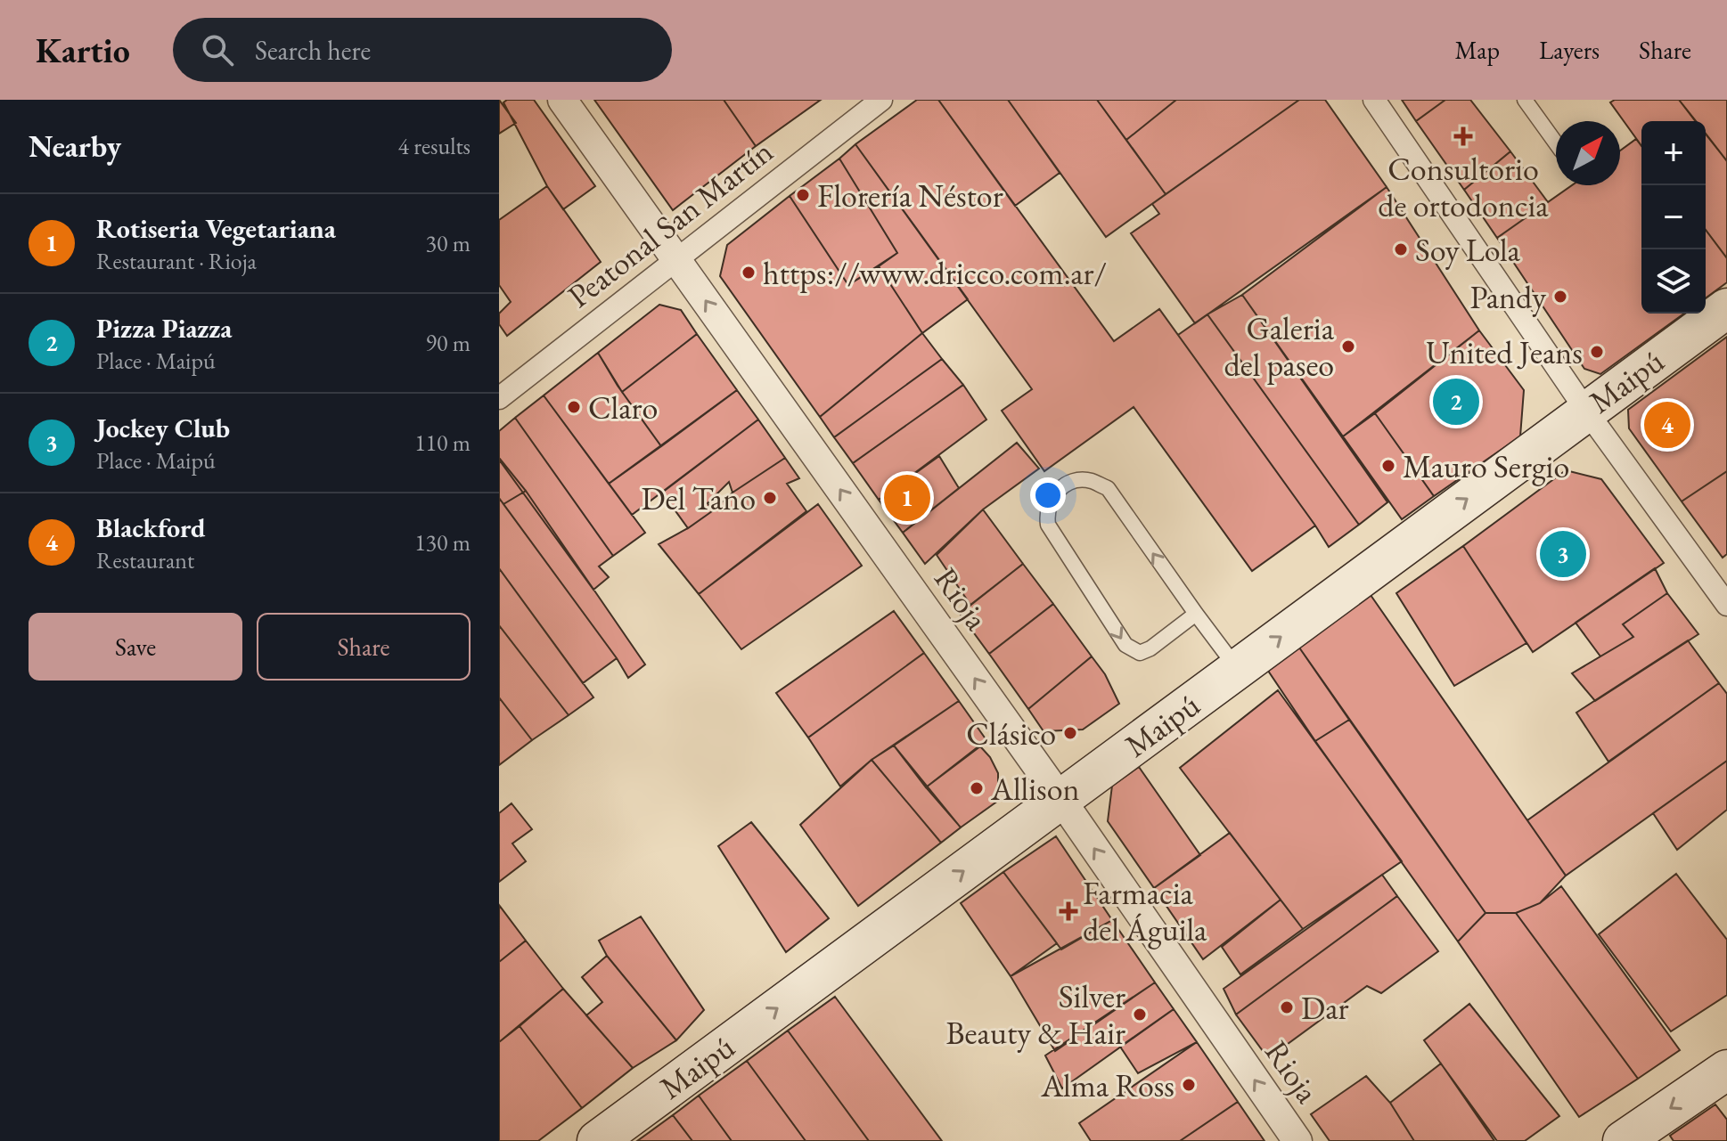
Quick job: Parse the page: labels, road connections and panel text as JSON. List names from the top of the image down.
{
  "streets": {
    "main road": ["Maipú"],
    "street": ["Peatonal San Martín", "Rioja"]
  },
  "crossings": [
    ["Peatonal San Martín", "Rioja"],
    ["Maipú", "Rioja"]
  ],
  "one_way": ["Maipú", "Rioja"],
  "places": {
    "health": ["Consultorio de ortodoncia", "Farmacia del Águila"],
    "other": [
      "Florería Néstor",
      "Soy Lola",
      "https://www.dricco.com.ar/",
      "Pandy",
      "Galeria del paseo",
      "United Jeans",
      "Claro",
      "Mauro Sergio",
      "Del Tano",
      "Clásico",
      "Allison",
      "Dar",
      "Silver Beauty & Hair",
      "Alma Ross"
    ]
  },
  "north": "top right",
  "page": {
    "header": "Kartio",
    "search": "Search here",
    "nav": ["Map", "Layers", "Share"],
    "heading": ["Nearby", "4 results"],
    "map_buttons": ["+", "−"],
    "list": [
      {
        "mark": "1",
        "name": "Rotiseria Vegetariana",
        "note": "Restaurant · Rioja",
        "value": "30 m"
      },
      {
        "mark": "2",
        "name": "Pizza Piazza",
        "note": "Place · Maipú",
        "value": "90 m"
      },
      {
        "mark": "3",
        "name": "Jockey Club",
        "note": "Place · Maipú",
        "value": "110 m"
      },
      {
        "mark": "4",
        "name": "Blackford",
        "note": "Restaurant",
        "value": "130 m"
      }
    ],
    "pins": [
      "2",
      "4",
      "1",
      "3"
    ],
    "buttons": ["Save", "Share"]
  }
}
